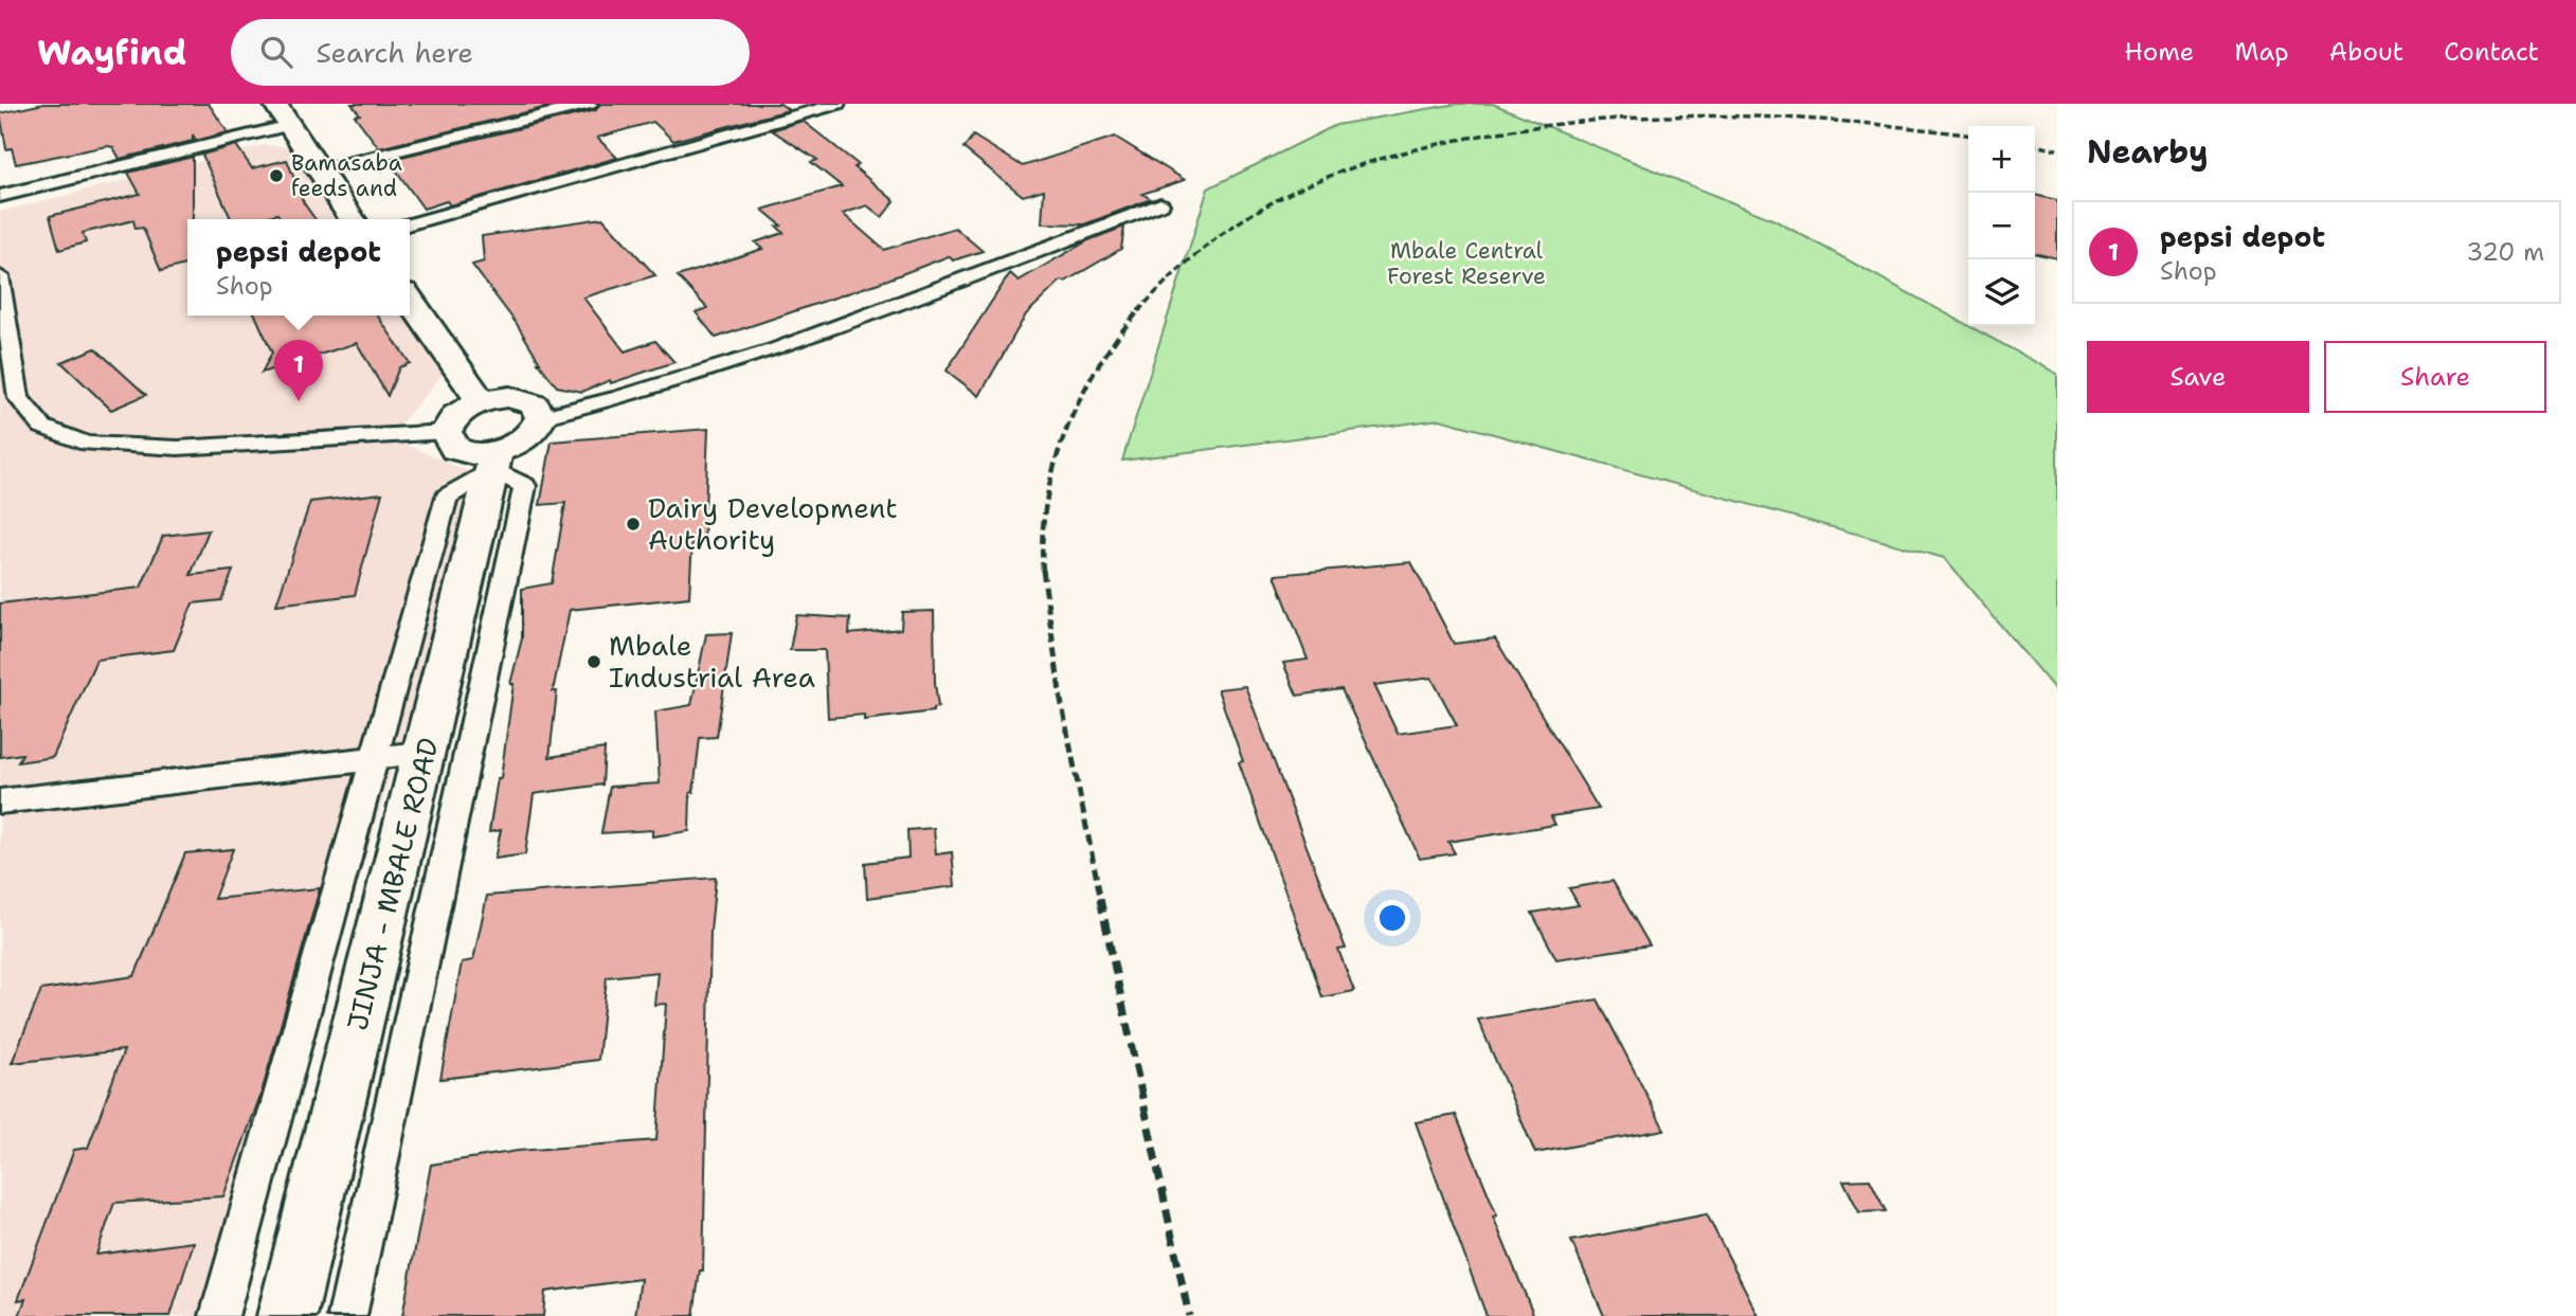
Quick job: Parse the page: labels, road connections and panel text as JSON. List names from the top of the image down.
{
  "streets": {
    "main road": ["JINJA - MBALE ROAD"]
  },
  "parks": ["Mbale Central Forest Reserve"],
  "places": ["Bamasaba feeds and", "Dairy Development Authority", "Mbale Industrial Area"],
  "page": {
    "header": "Wayfind",
    "search": "Search here",
    "nav": [
      "Home",
      "Map",
      "About",
      "Contact"
    ],
    "heading": "Nearby",
    "map_buttons": ["+", "−"],
    "list": [
      {
        "mark": "1",
        "name": "pepsi depot",
        "note": "Shop",
        "value": "320 m"
      }
    ],
    "popup": ["pepsi depot", "Shop"],
    "buttons": ["Save", "Share"],
    "pins": "1"
  }
}
